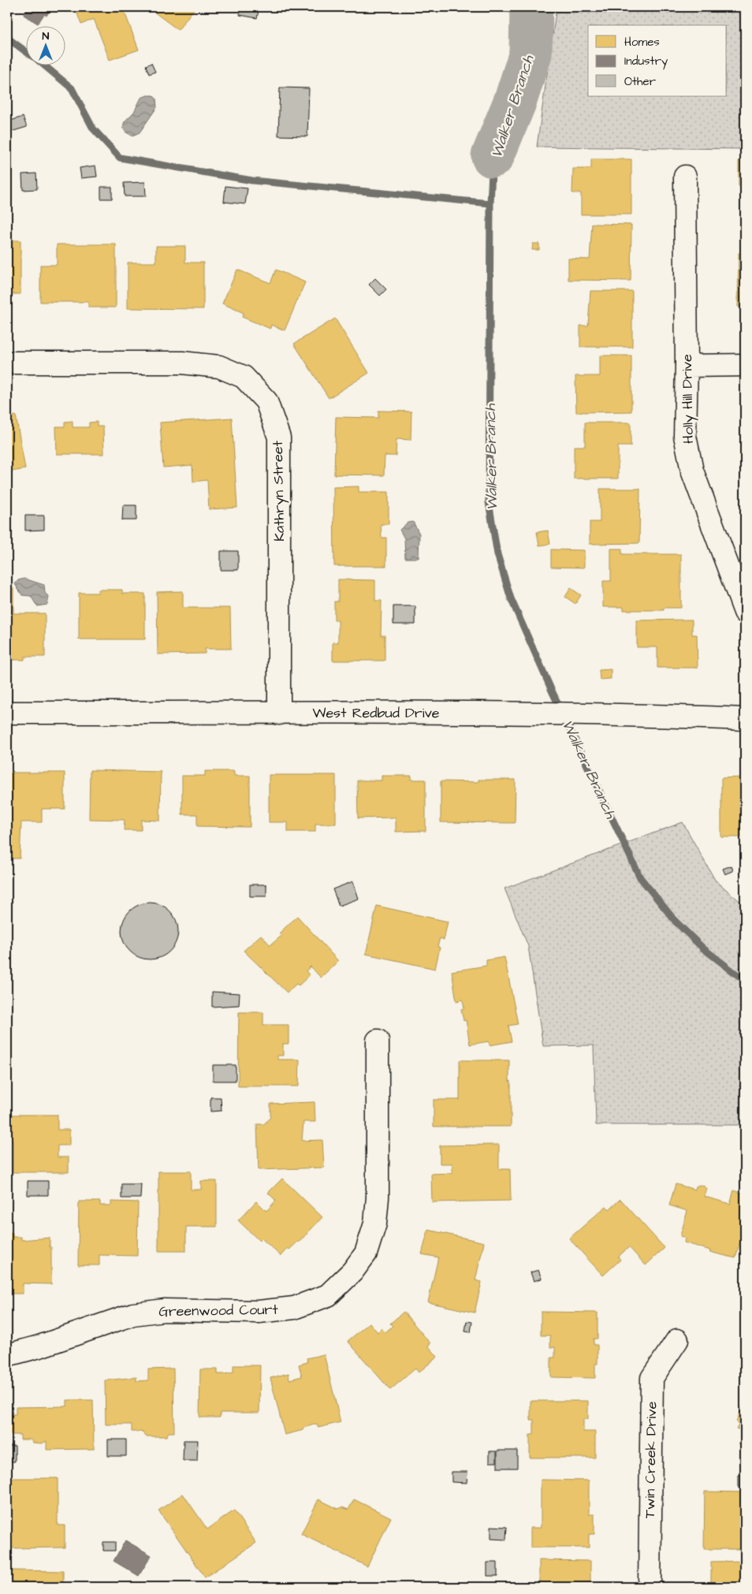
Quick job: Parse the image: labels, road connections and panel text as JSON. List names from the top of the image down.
{
  "streets": {
    "street": [
      "Holly Hill Drive",
      "Kathryn Street",
      "West Redbud Drive",
      "Greenwood Court",
      "Twin Creek Drive"
    ]
  },
  "crossings": [
    ["Kathryn Street", "West Redbud Drive"]
  ],
  "water": ["Walker Branch"],
  "legend": ["Homes", "Industry", "Other"],
  "north": "top"
}
